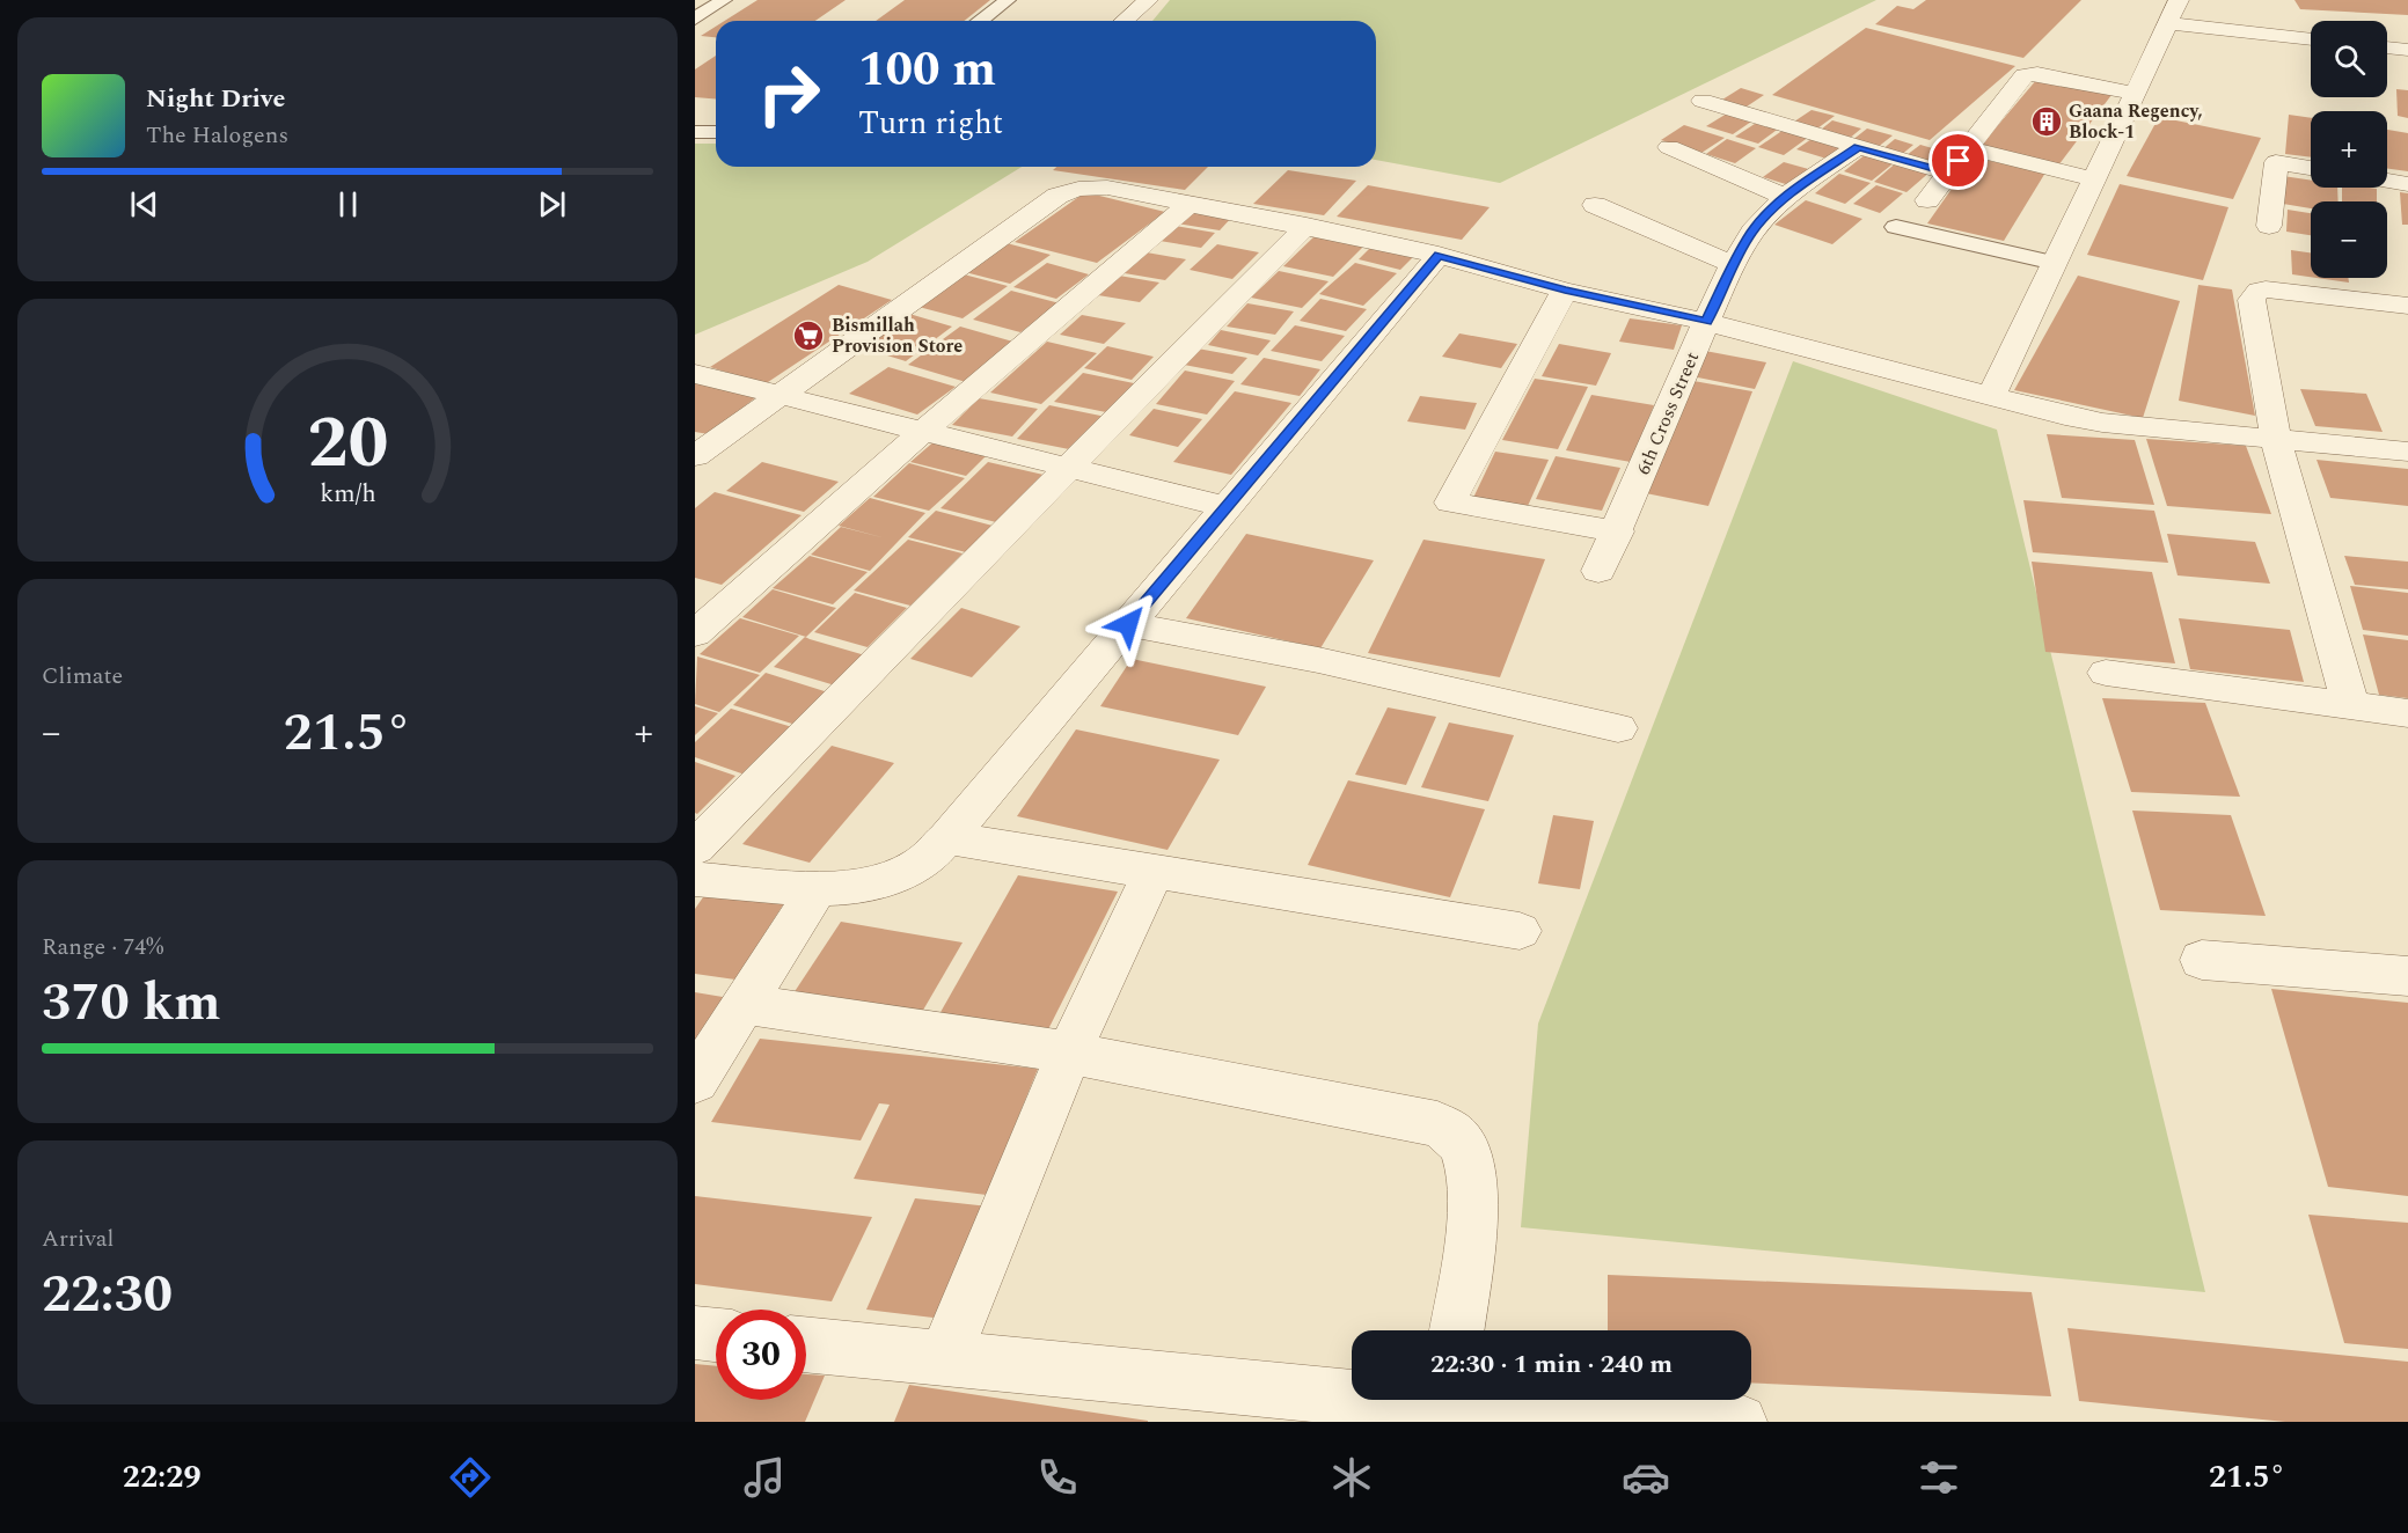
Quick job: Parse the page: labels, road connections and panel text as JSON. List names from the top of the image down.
{
  "streets": {
    "street": ["6th Cross Street"]
  },
  "places": {
    "building": ["Gaana Regency, Block-1"],
    "supermarket": ["Bismillah Provision Store"]
  },
  "page": {
    "map_buttons": ["+", "−"],
    "turn": ["100 m", "Turn right"],
    "song": ["Night Drive", "The Halogens"],
    "tile": [
      "Climate",
      ["Range · 74%", "370 km"],
      ["Arrival", "22:30"]
    ],
    "heat": ["−", "21.5°", "+"],
    "limit": "30",
    "trip": "22:30 · 1 min · 240 m",
    "tabs": ["22:29", "21.5°"],
    "gauge": ["20", "km/h"]
  }
}
